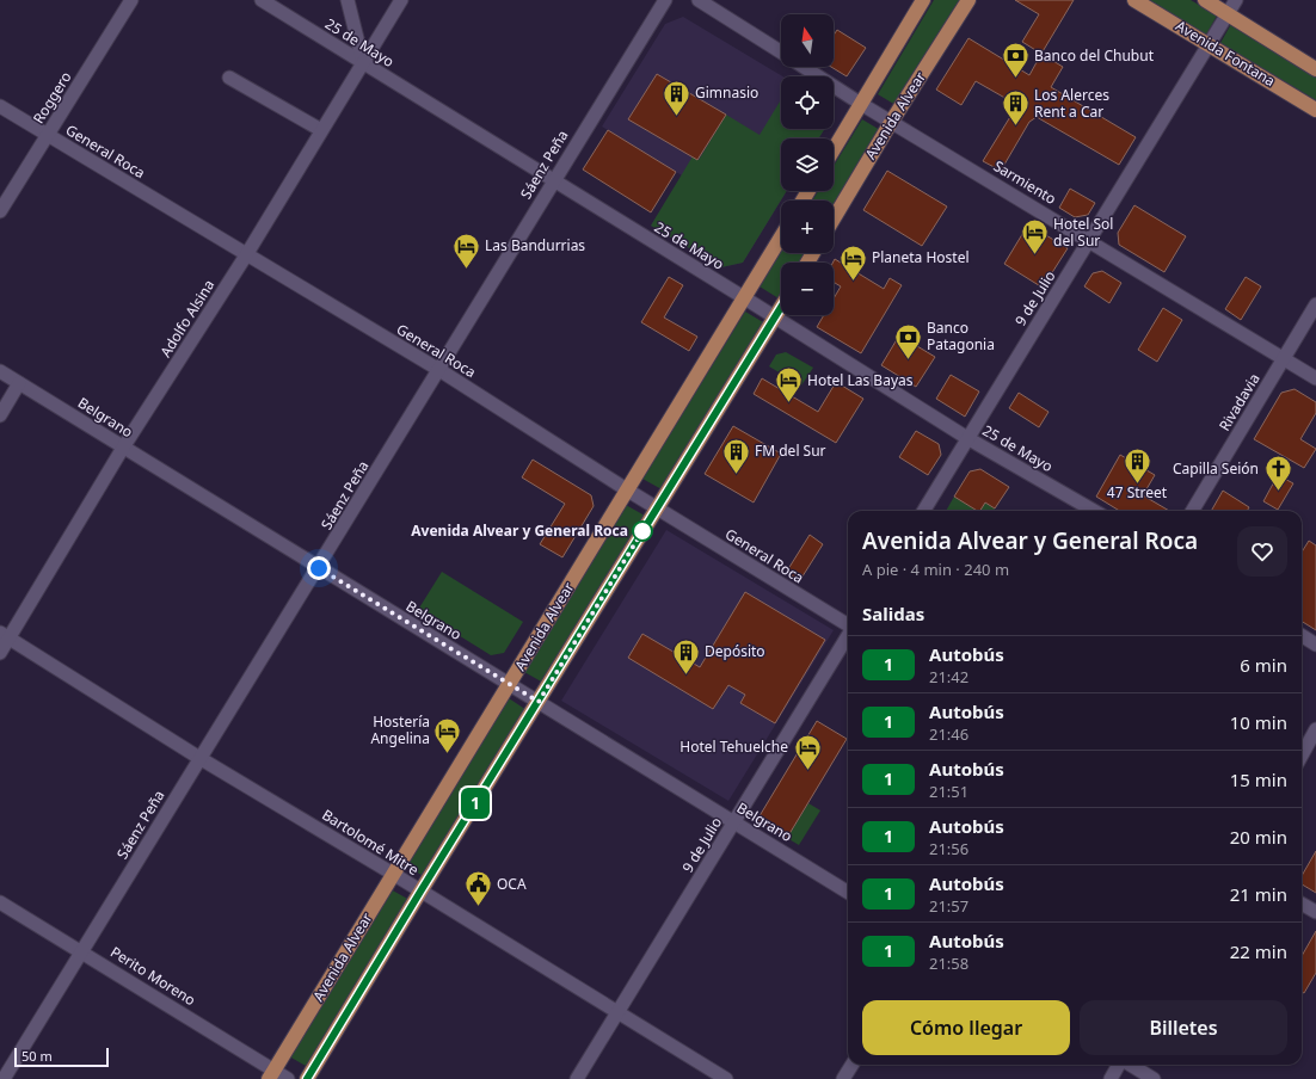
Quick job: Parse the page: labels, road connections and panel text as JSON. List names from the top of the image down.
{
  "streets": {
    "main road": ["Avenida Fontana", "Avenida Alvear"],
    "street": [
      "25 de Mayo",
      "Roggero",
      "General Roca",
      "Sáenz Peña",
      "Sarmiento",
      "9 de Julio",
      "Adolfo Alsina",
      "Rivadavia",
      "Belgrano",
      "Bartolomé Mitre",
      "Perito Moreno"
    ]
  },
  "crossings": [
    ["25 de Mayo", "Avenida Alvear"],
    ["25 de Mayo", "Sáenz Peña"],
    ["25 de Mayo", "9 de Julio"],
    ["25 de Mayo", "Adolfo Alsina"],
    ["Avenida Fontana", "9 de Julio"],
    ["Roggero", "General Roca"],
    ["Avenida Alvear", "General Roca"],
    ["Avenida Alvear", "Sarmiento"],
    ["Avenida Alvear", "Belgrano"],
    ["Avenida Alvear", "Bartolomé Mitre"],
    ["Avenida Alvear", "Perito Moreno"],
    ["General Roca", "Sáenz Peña"],
    ["General Roca", "Adolfo Alsina"],
    ["Sáenz Peña", "Belgrano"],
    ["Sáenz Peña", "Bartolomé Mitre"],
    ["Sáenz Peña", "Perito Moreno"],
    ["Sarmiento", "9 de Julio"],
    ["Sarmiento", "Rivadavia"],
    ["9 de Julio", "Belgrano"],
    ["9 de Julio", "Bartolomé Mitre"],
    ["Adolfo Alsina", "Belgrano"],
    ["Adolfo Alsina", "Bartolomé Mitre"]
  ],
  "places": {
    "bank": ["Banco del Chubut", "Banco Patagonia"],
    "building": [
      "Gimnasio",
      "Los Alerces Rent a Car",
      "FM del Sur",
      "47 Street",
      "Depósito"
    ],
    "hotel": [
      "Hotel Sol del Sur",
      "Las Bandurrias",
      "Planeta Hostel",
      "Hotel Las Bayas",
      "Hostería Angelina",
      "Hotel Tehuelche"
    ],
    "church": ["Capilla Seión"],
    "other": ["Avenida Alvear y General Roca"],
    "public building": ["OCA"]
  },
  "lines": ["bus line 1"],
  "scale_bar": "50 m",
  "north": "top",
  "page": {
    "on_map": "1",
    "map_buttons": ["+", "−"],
    "heading": [
      ["Avenida Alvear y General Roca", "A pie · 4 min · 240 m"],
      "Salidas"
    ],
    "list": [
      {
        "mark": "1",
        "name": "Autobús",
        "note": "21:42",
        "value": "6 min"
      },
      {
        "mark": "1",
        "name": "Autobús",
        "note": "21:46",
        "value": "10 min"
      },
      {
        "mark": "1",
        "name": "Autobús",
        "note": "21:51",
        "value": "15 min"
      },
      {
        "mark": "1",
        "name": "Autobús",
        "note": "21:56",
        "value": "20 min"
      },
      {
        "mark": "1",
        "name": "Autobús",
        "note": "21:57",
        "value": "21 min"
      },
      {
        "mark": "1",
        "name": "Autobús",
        "note": "21:58",
        "value": "22 min"
      }
    ],
    "buttons": ["Cómo llegar", "Billetes"],
    "scale": "50 m"
  }
}
